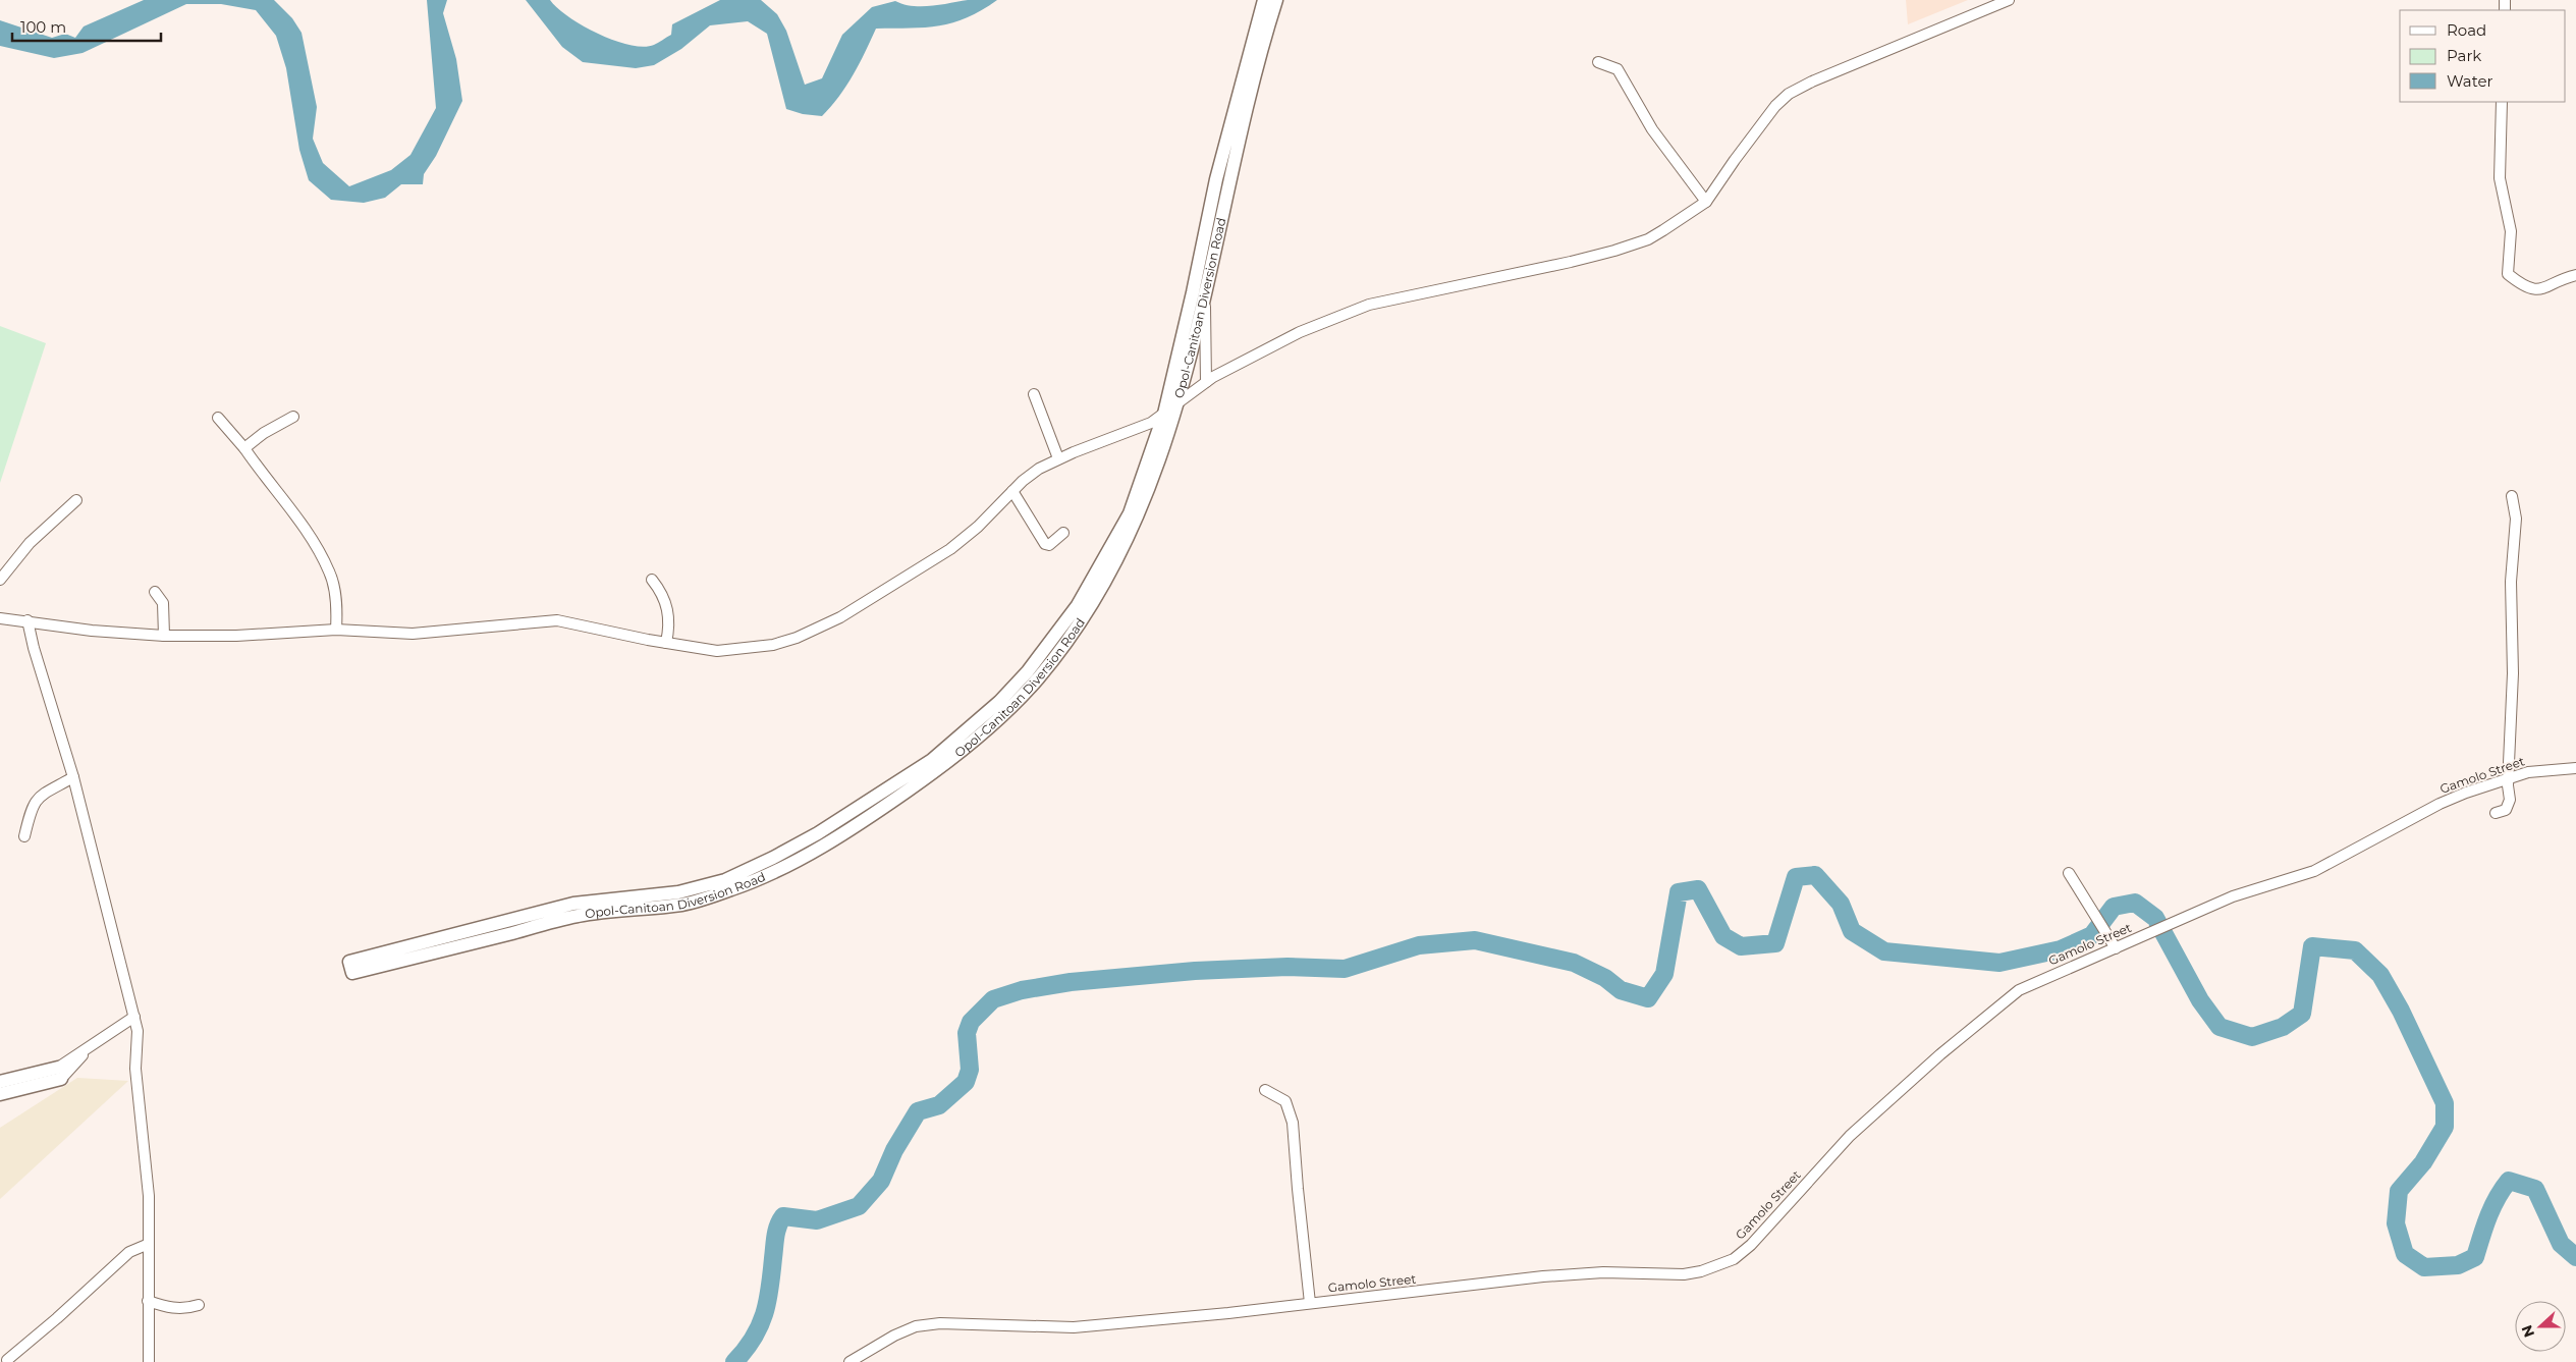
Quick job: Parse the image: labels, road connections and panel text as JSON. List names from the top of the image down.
{
  "streets": {
    "main road": ["Opol-Canitoan Diversion Road"],
    "street": ["Gamolo Street"]
  },
  "legend": ["Road", "Park", "Water"],
  "scale_bar": "100 m",
  "north": "left"
}
